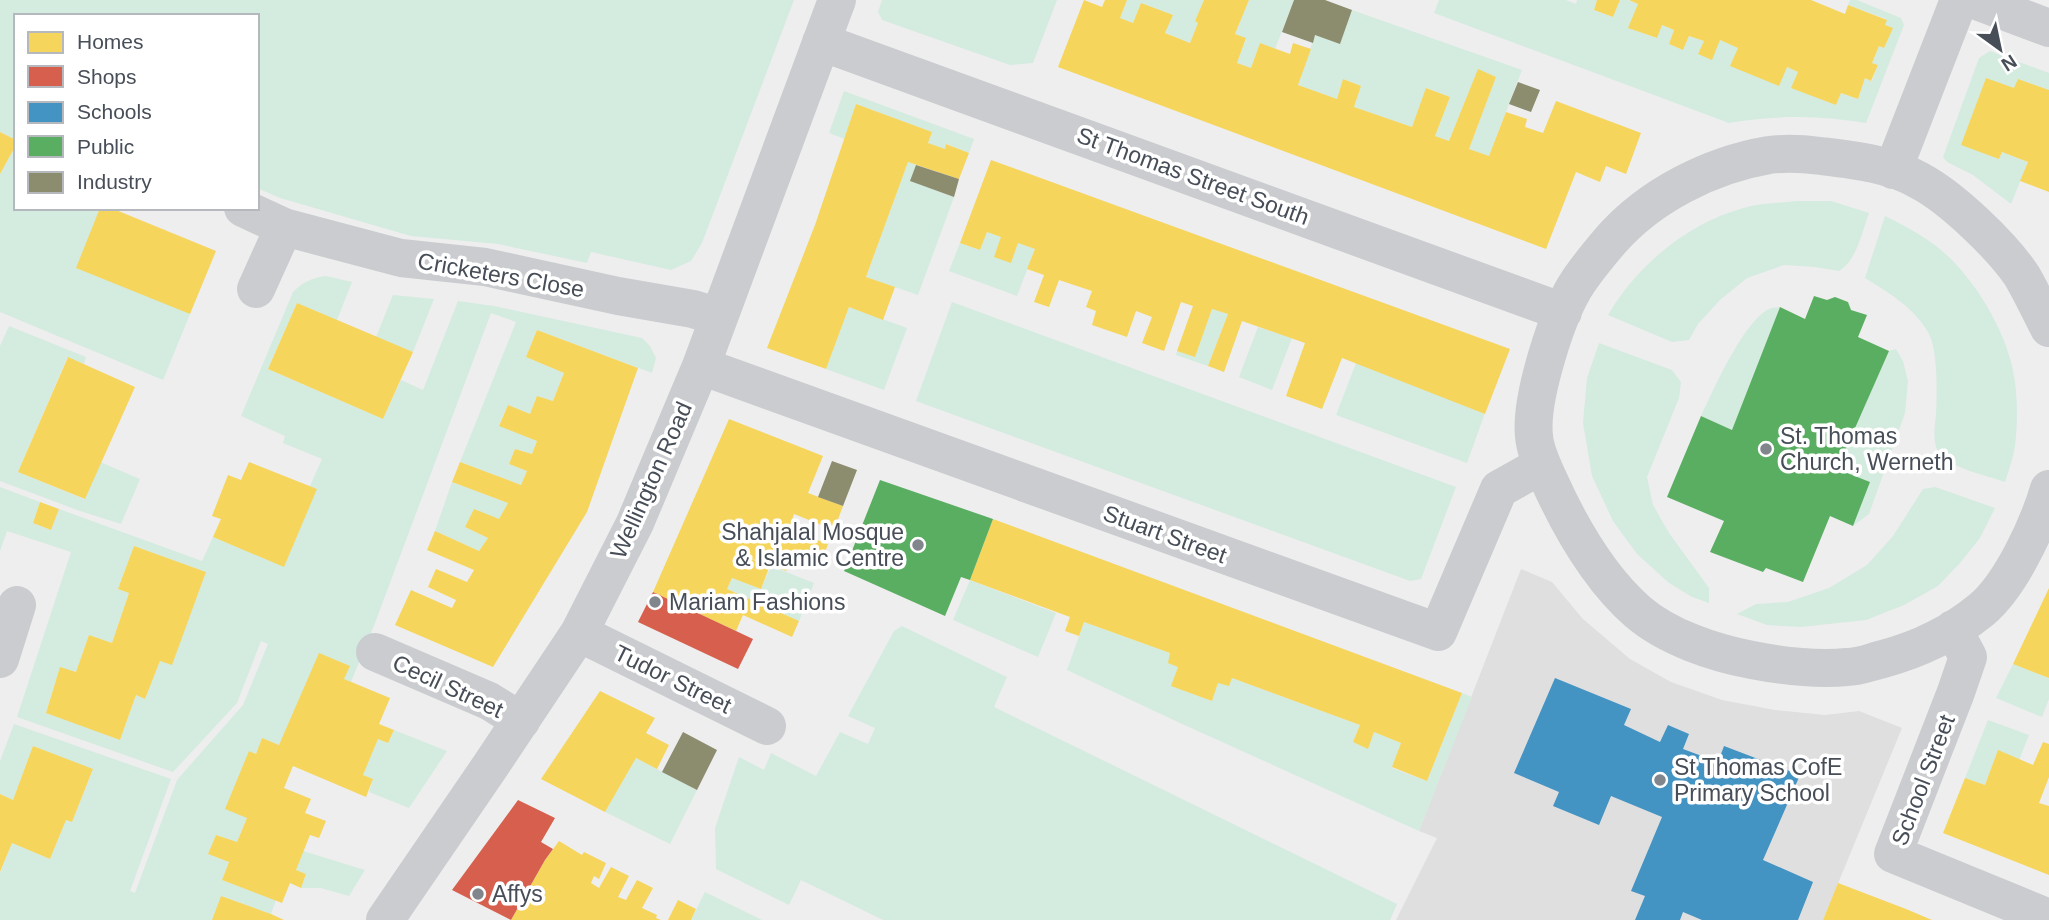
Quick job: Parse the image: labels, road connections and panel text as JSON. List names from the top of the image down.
{
  "streets": {
    "street": [
      "St Thomas Street South",
      "Cricketers Close",
      "Wellington Road",
      "Stuart Street",
      "Tudor Street",
      "Cecil Street",
      "School Street"
    ]
  },
  "crossings": [
    ["St Thomas Street South", "Wellington Road"],
    ["Cricketers Close", "Wellington Road"],
    ["Wellington Road", "Stuart Street"],
    ["Wellington Road", "Tudor Street"],
    ["Wellington Road", "Cecil Street"]
  ],
  "places": [
    "St. Thomas Church, Werneth",
    "Shahjalal Mosque & Islamic Centre",
    "Mariam Fashions",
    "St Thomas CofE Primary School",
    "Affys"
  ],
  "legend": [
    "Homes",
    "Shops",
    "Schools",
    "Public",
    "Industry"
  ],
  "north": "bottom right"
}
